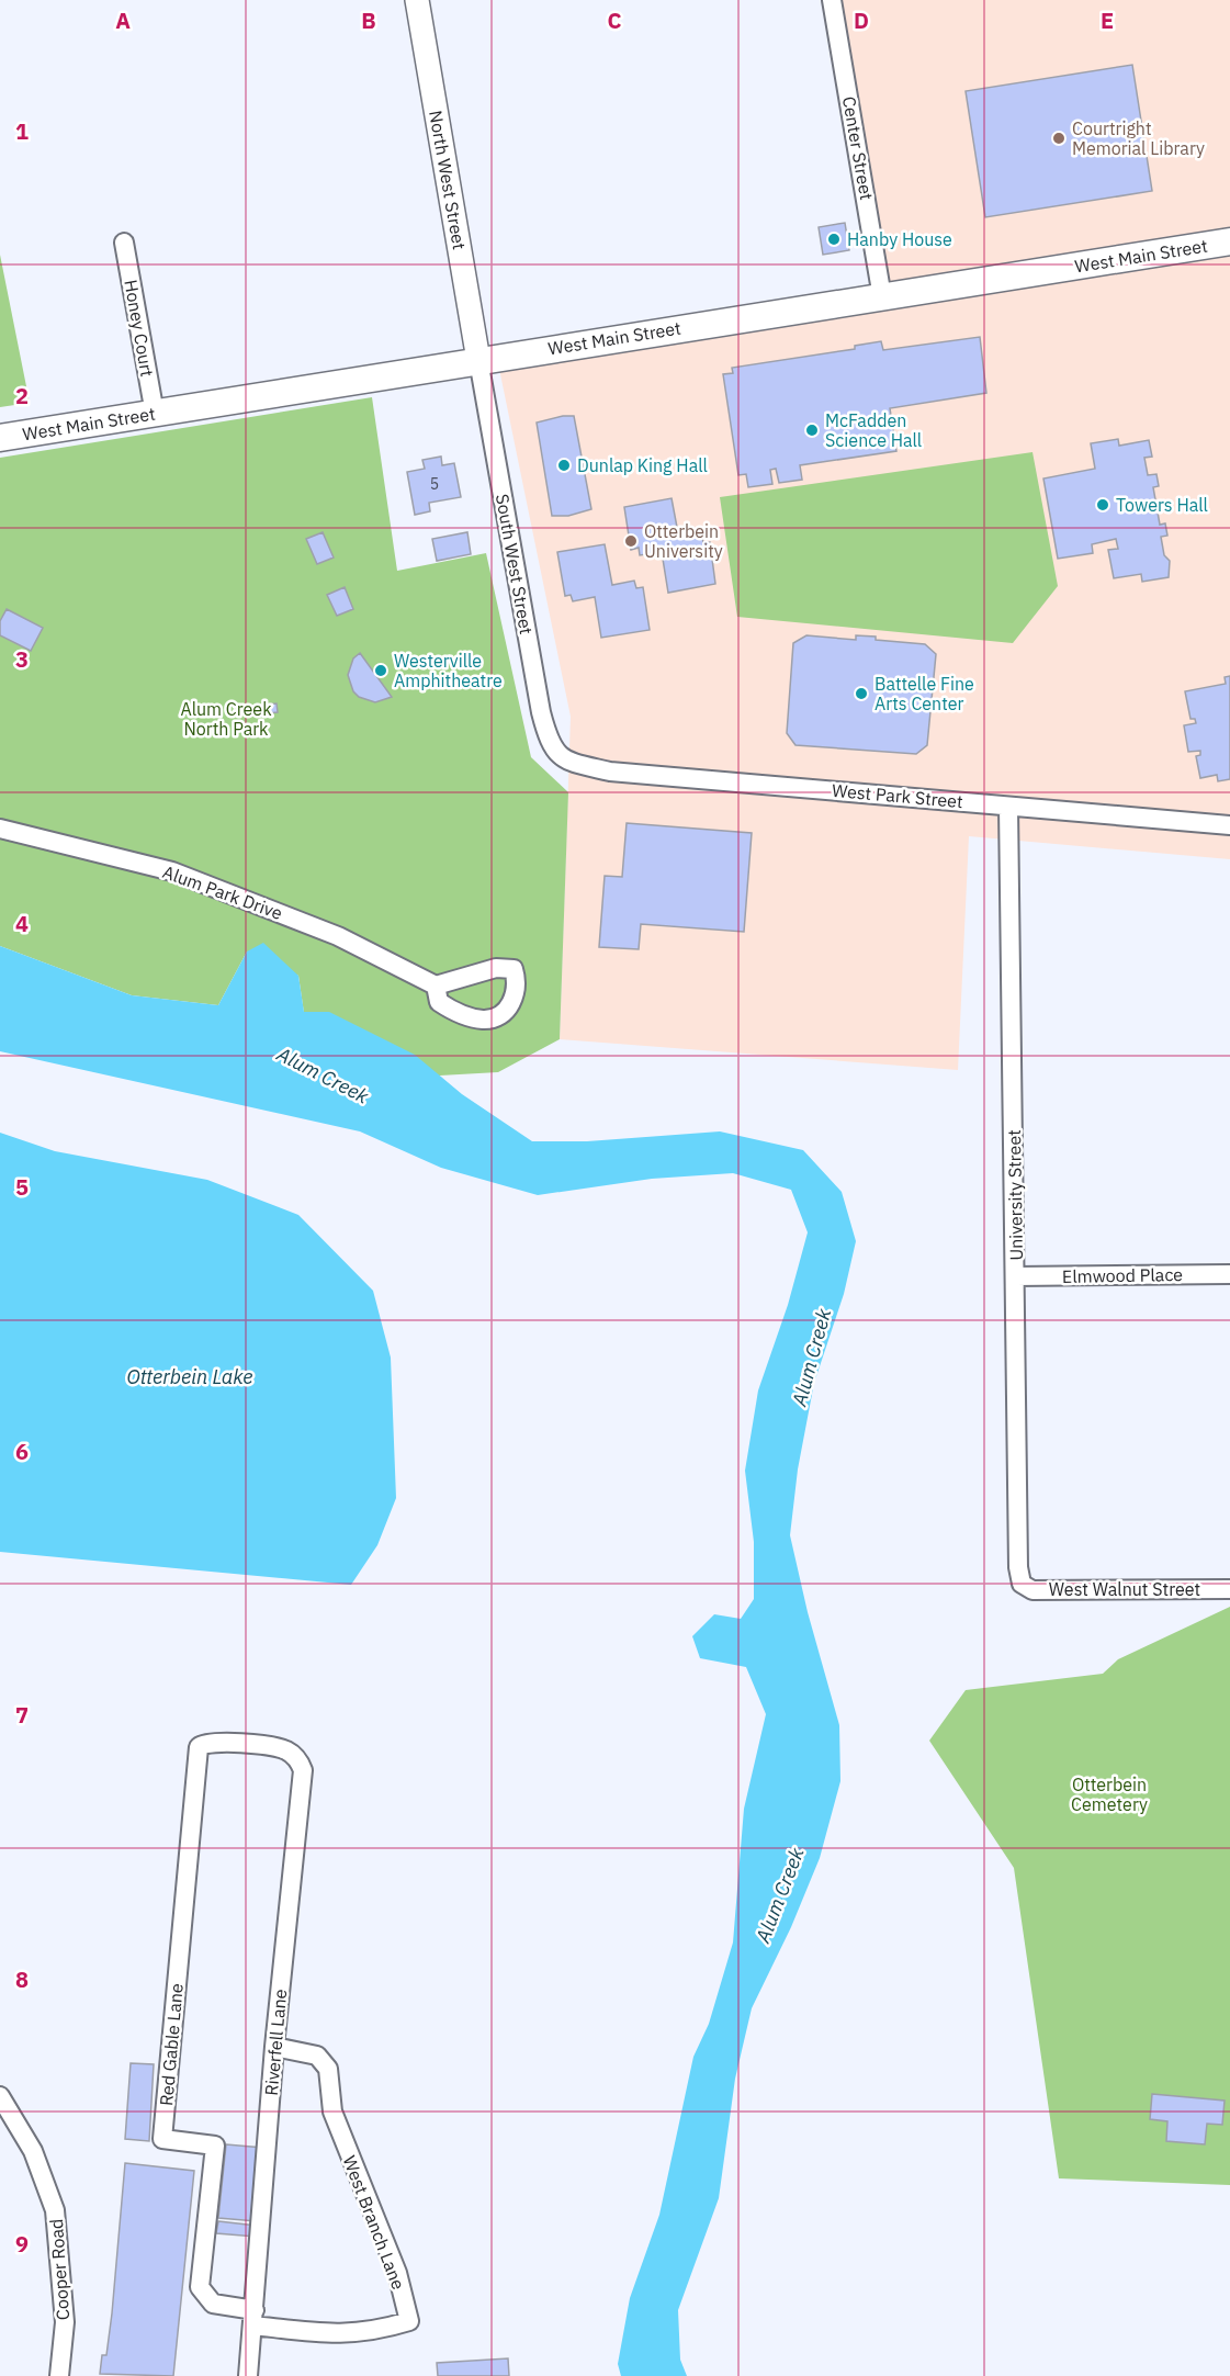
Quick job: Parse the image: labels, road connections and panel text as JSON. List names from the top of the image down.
{
  "streets": {
    "main road": ["West Main Street"],
    "street": [
      "Center Street",
      "North West Street",
      "Honey Court",
      "South West Street",
      "West Park Street",
      "Alum Park Drive",
      "University Street",
      "Elmwood Place",
      "West Walnut Street",
      "Riverfell Lane",
      "Red Gable Lane",
      "West Branch Lane",
      "Cooper Road"
    ]
  },
  "crossings": [
    ["Center Street", "West Main Street"],
    ["North West Street", "West Main Street"],
    ["North West Street", "South West Street"],
    ["West Main Street", "Honey Court"],
    ["West Main Street", "South West Street"],
    ["South West Street", "West Park Street"],
    ["West Park Street", "University Street"],
    ["University Street", "Elmwood Place"],
    ["University Street", "West Walnut Street"],
    ["Riverfell Lane", "Red Gable Lane"],
    ["Riverfell Lane", "West Branch Lane"],
    ["Red Gable Lane", "West Branch Lane"]
  ],
  "water": ["Alum Creek", "Otterbein Lake"],
  "parks": ["Alum Creek North Park", "Otterbein Cemetery"],
  "places": [
    "Courtright Memorial Library",
    "Hanby House",
    "McFadden Science Hall",
    "Dunlap King Hall",
    "Towers Hall",
    "Otterbein University",
    "Westerville Amphitheatre",
    "Battelle Fine Arts Center"
  ],
  "house_numbers": ["5"],
  "grid": {
    "columns": [
      "A",
      "B",
      "C",
      "D",
      "E"
    ],
    "rows": [
      "1",
      "2",
      "3",
      "4",
      "5",
      "6",
      "7",
      "8",
      "9"
    ]
  }
}
